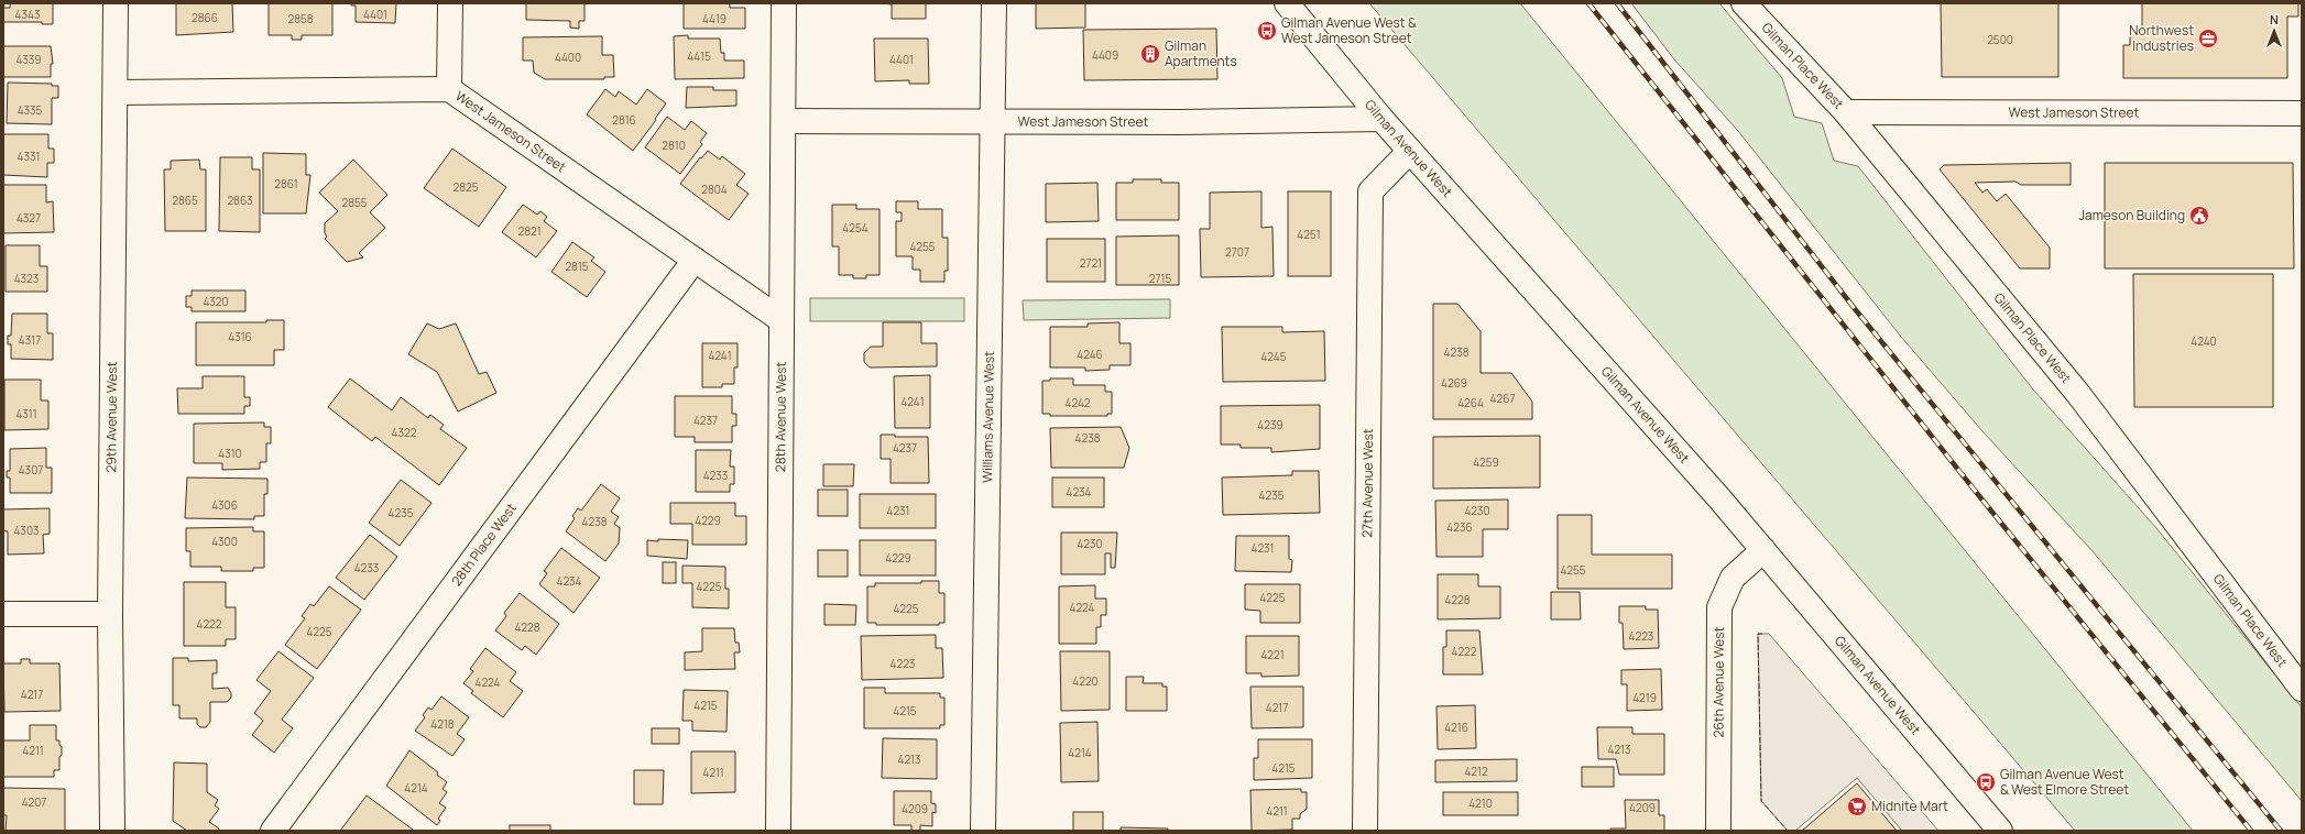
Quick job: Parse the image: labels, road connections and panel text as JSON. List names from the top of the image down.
{
  "streets": {
    "street": [
      "Gilman Place West",
      "West Jameson Street",
      "Gilman Avenue West",
      "29th Avenue West",
      "28th Avenue West",
      "Williams Avenue West",
      "27th Avenue West",
      "28th Place West",
      "26th Avenue West"
    ]
  },
  "crossings": [
    ["Gilman Place West", "West Jameson Street"],
    ["West Jameson Street", "Gilman Avenue West"],
    ["West Jameson Street", "29th Avenue West"],
    ["West Jameson Street", "28th Avenue West"],
    ["West Jameson Street", "Williams Avenue West"],
    ["West Jameson Street", "28th Place West"],
    ["Gilman Avenue West", "27th Avenue West"],
    ["Gilman Avenue West", "26th Avenue West"]
  ],
  "places": {
    "bus stop": ["Gilman Avenue West & West Jameson Street", "Gilman Avenue West & West Elmore Street"],
    "office": ["Northwest Industries"],
    "building": ["Gilman Apartments"],
    "public building": ["Jameson Building"],
    "supermarket": ["Midnite Mart"]
  },
  "house_numbers": [
    "4343",
    "4401",
    "2866",
    "2858",
    "4419",
    "2500",
    "4409",
    "4415",
    "4400",
    "4339",
    "4401",
    "4335",
    "2816",
    "2810",
    "4331",
    "2861",
    "2825",
    "2804",
    "2865",
    "2863",
    "2855",
    "4327",
    "4254",
    "2821",
    "4251",
    "4255",
    "2707",
    "2721",
    "2815",
    "4323",
    "2715",
    "4320",
    "4316",
    "4317",
    "4240",
    "4238",
    "4246",
    "4241",
    "4245",
    "4269",
    "4267",
    "4241",
    "4242",
    "4264",
    "4311",
    "4237",
    "4239",
    "4322",
    "4238",
    "4237",
    "4310",
    "4259",
    "4307",
    "4233",
    "4234",
    "4235",
    "4306",
    "4231",
    "4230",
    "4235",
    "4229",
    "4238",
    "4236",
    "4303",
    "4300",
    "4230",
    "4231",
    "4229",
    "4233",
    "4255",
    "4234",
    "4225",
    "4225",
    "4228",
    "4224",
    "4225",
    "4222",
    "4228",
    "4225",
    "4223",
    "4222",
    "4221",
    "4223",
    "4220",
    "4224",
    "4217",
    "4219",
    "4215",
    "4217",
    "4215",
    "4218",
    "4216",
    "4213",
    "4211",
    "4214",
    "4213",
    "4215",
    "4212",
    "4211",
    "4214",
    "4207",
    "4210",
    "4209",
    "4209",
    "4211"
  ],
  "north": "top"
}
